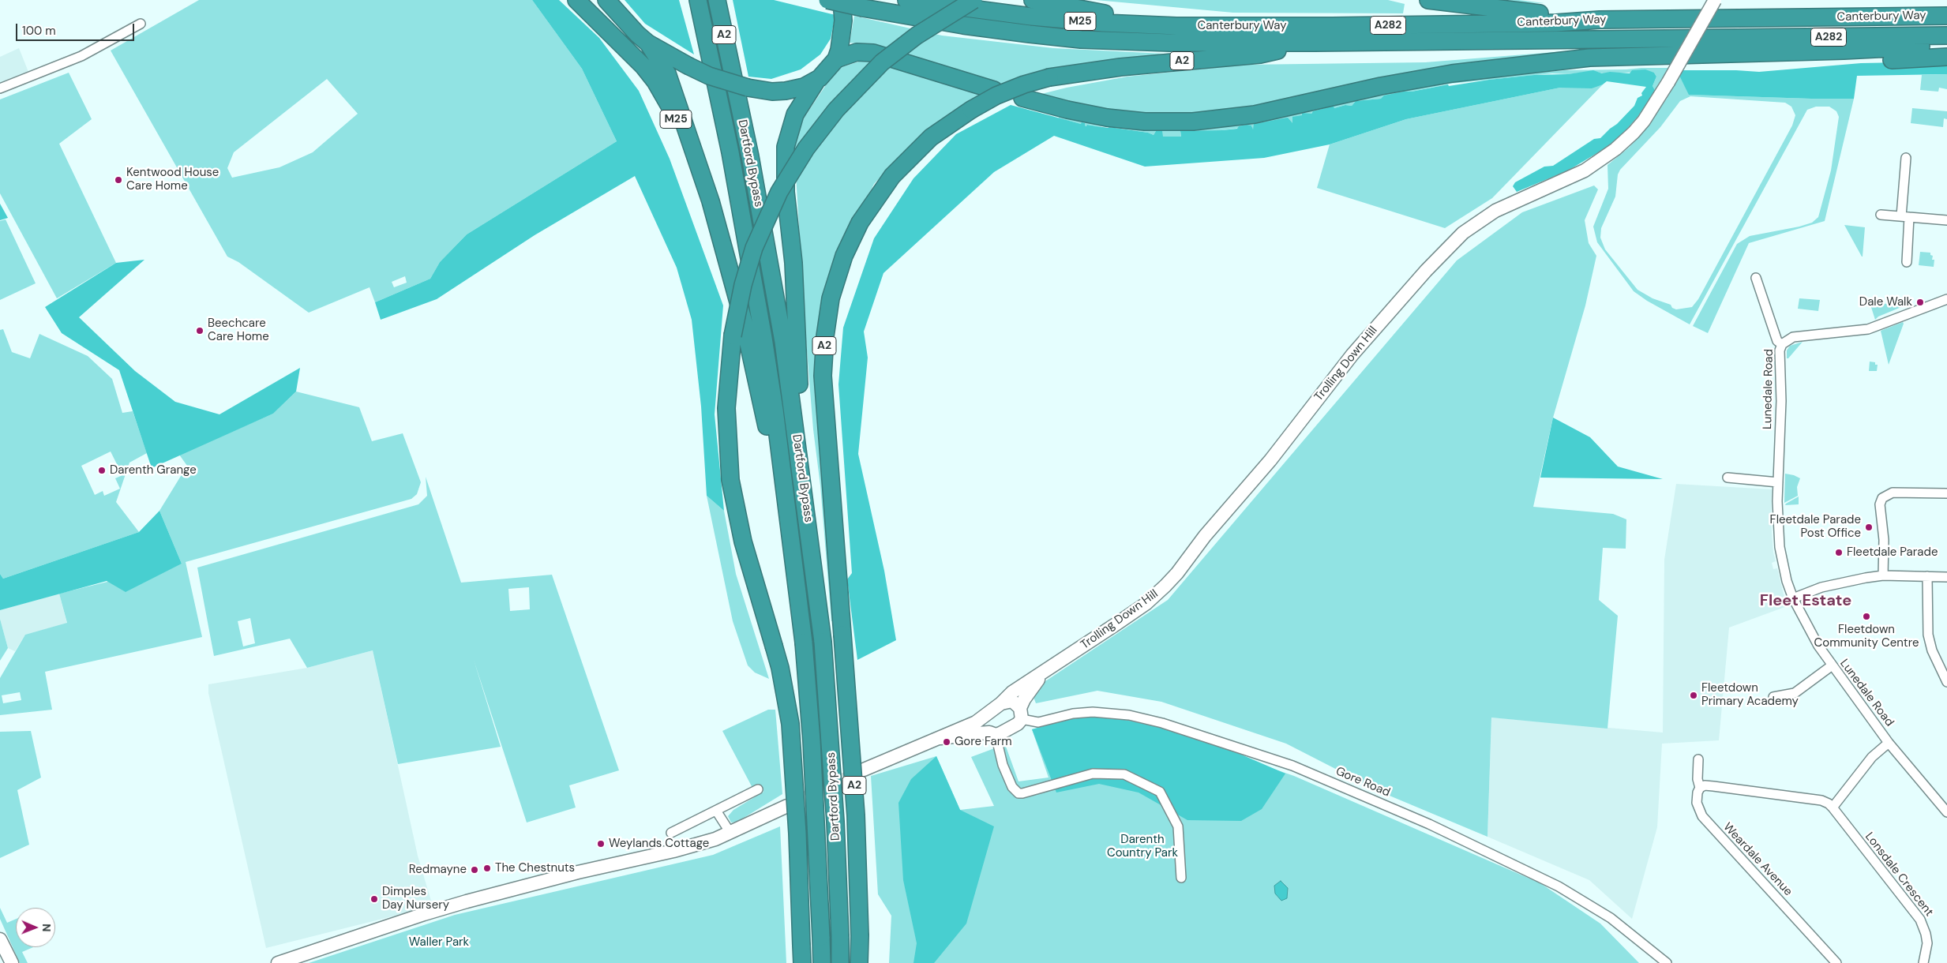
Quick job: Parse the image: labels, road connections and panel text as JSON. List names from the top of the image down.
{
  "streets": {
    "highway": [
      "Canterbury Way",
      "M25",
      "A282",
      "A2",
      "Dartford Bypass"
    ],
    "main road": ["Trolling Down Hill"],
    "street": [
      "Lunedale Road",
      "Gore Road",
      "Weardale Avenue",
      "Lonsdale Crescent"
    ]
  },
  "crossings": [
    ["Canterbury Way", "M25"],
    ["Canterbury Way", "A2"],
    ["M25", "A2"],
    ["Trolling Down Hill", "Gore Road"],
    ["Weardale Avenue", "Lonsdale Crescent"]
  ],
  "districts": ["Fleet Estate"],
  "parks": ["Darenth Country Park", "Waller Park"],
  "places": [
    "Kentwood House Care Home",
    "Dale Walk",
    "Beechcare Care Home",
    "Darenth Grange",
    "Fleetdale Parade Post Office",
    "Fleetdale Parade",
    "Fleetdown Community Centre",
    "Fleetdown Primary Academy",
    "Gore Farm",
    "Weylands Cottage",
    "The Chestnuts",
    "Redmayne",
    "Dimples Day Nursery"
  ],
  "scale_bar": "100 m",
  "north": "right"
}
